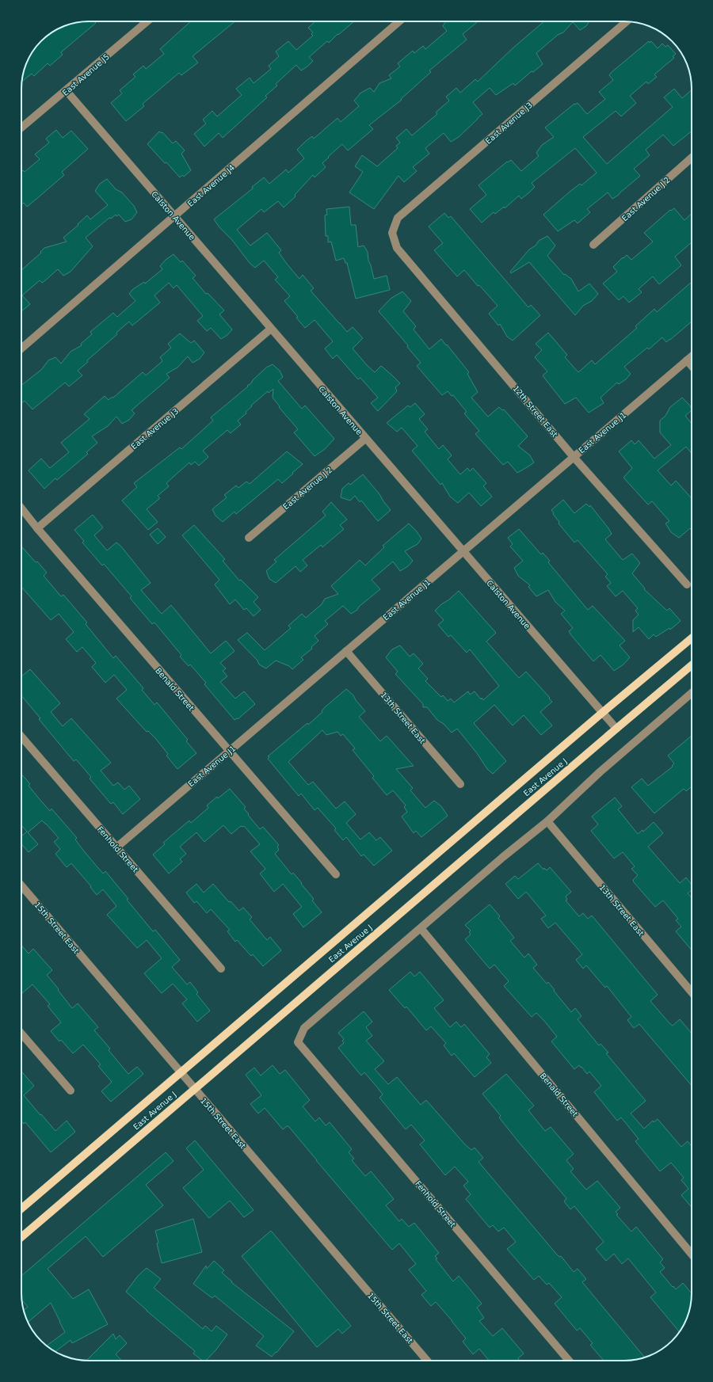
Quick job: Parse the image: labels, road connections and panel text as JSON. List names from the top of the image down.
{
  "streets": {
    "main road": ["East Avenue J"],
    "street": [
      "East Avenue J5",
      "East Avenue J3",
      "East Avenue J4",
      "East Avenue J 2",
      "Calston Avenue",
      "12th Street East",
      "East Avenue J1",
      "Benald Street",
      "13th Street East",
      "Fenhold Street",
      "15th Street East"
    ]
  },
  "crossings": [
    ["East Avenue J5", "Calston Avenue"],
    ["East Avenue J3", "Calston Avenue"],
    ["East Avenue J3", "12th Street East"],
    ["East Avenue J3", "Benald Street"],
    ["East Avenue J4", "Calston Avenue"],
    ["East Avenue J 2", "Calston Avenue"],
    ["Calston Avenue", "East Avenue J1"],
    ["Calston Avenue", "East Avenue J"],
    ["12th Street East", "East Avenue J1"],
    ["East Avenue J1", "Benald Street"],
    ["East Avenue J1", "13th Street East"],
    ["East Avenue J1", "Fenhold Street"],
    ["Benald Street", "Fenhold Street"],
    ["East Avenue J", "15th Street East"]
  ]
}
